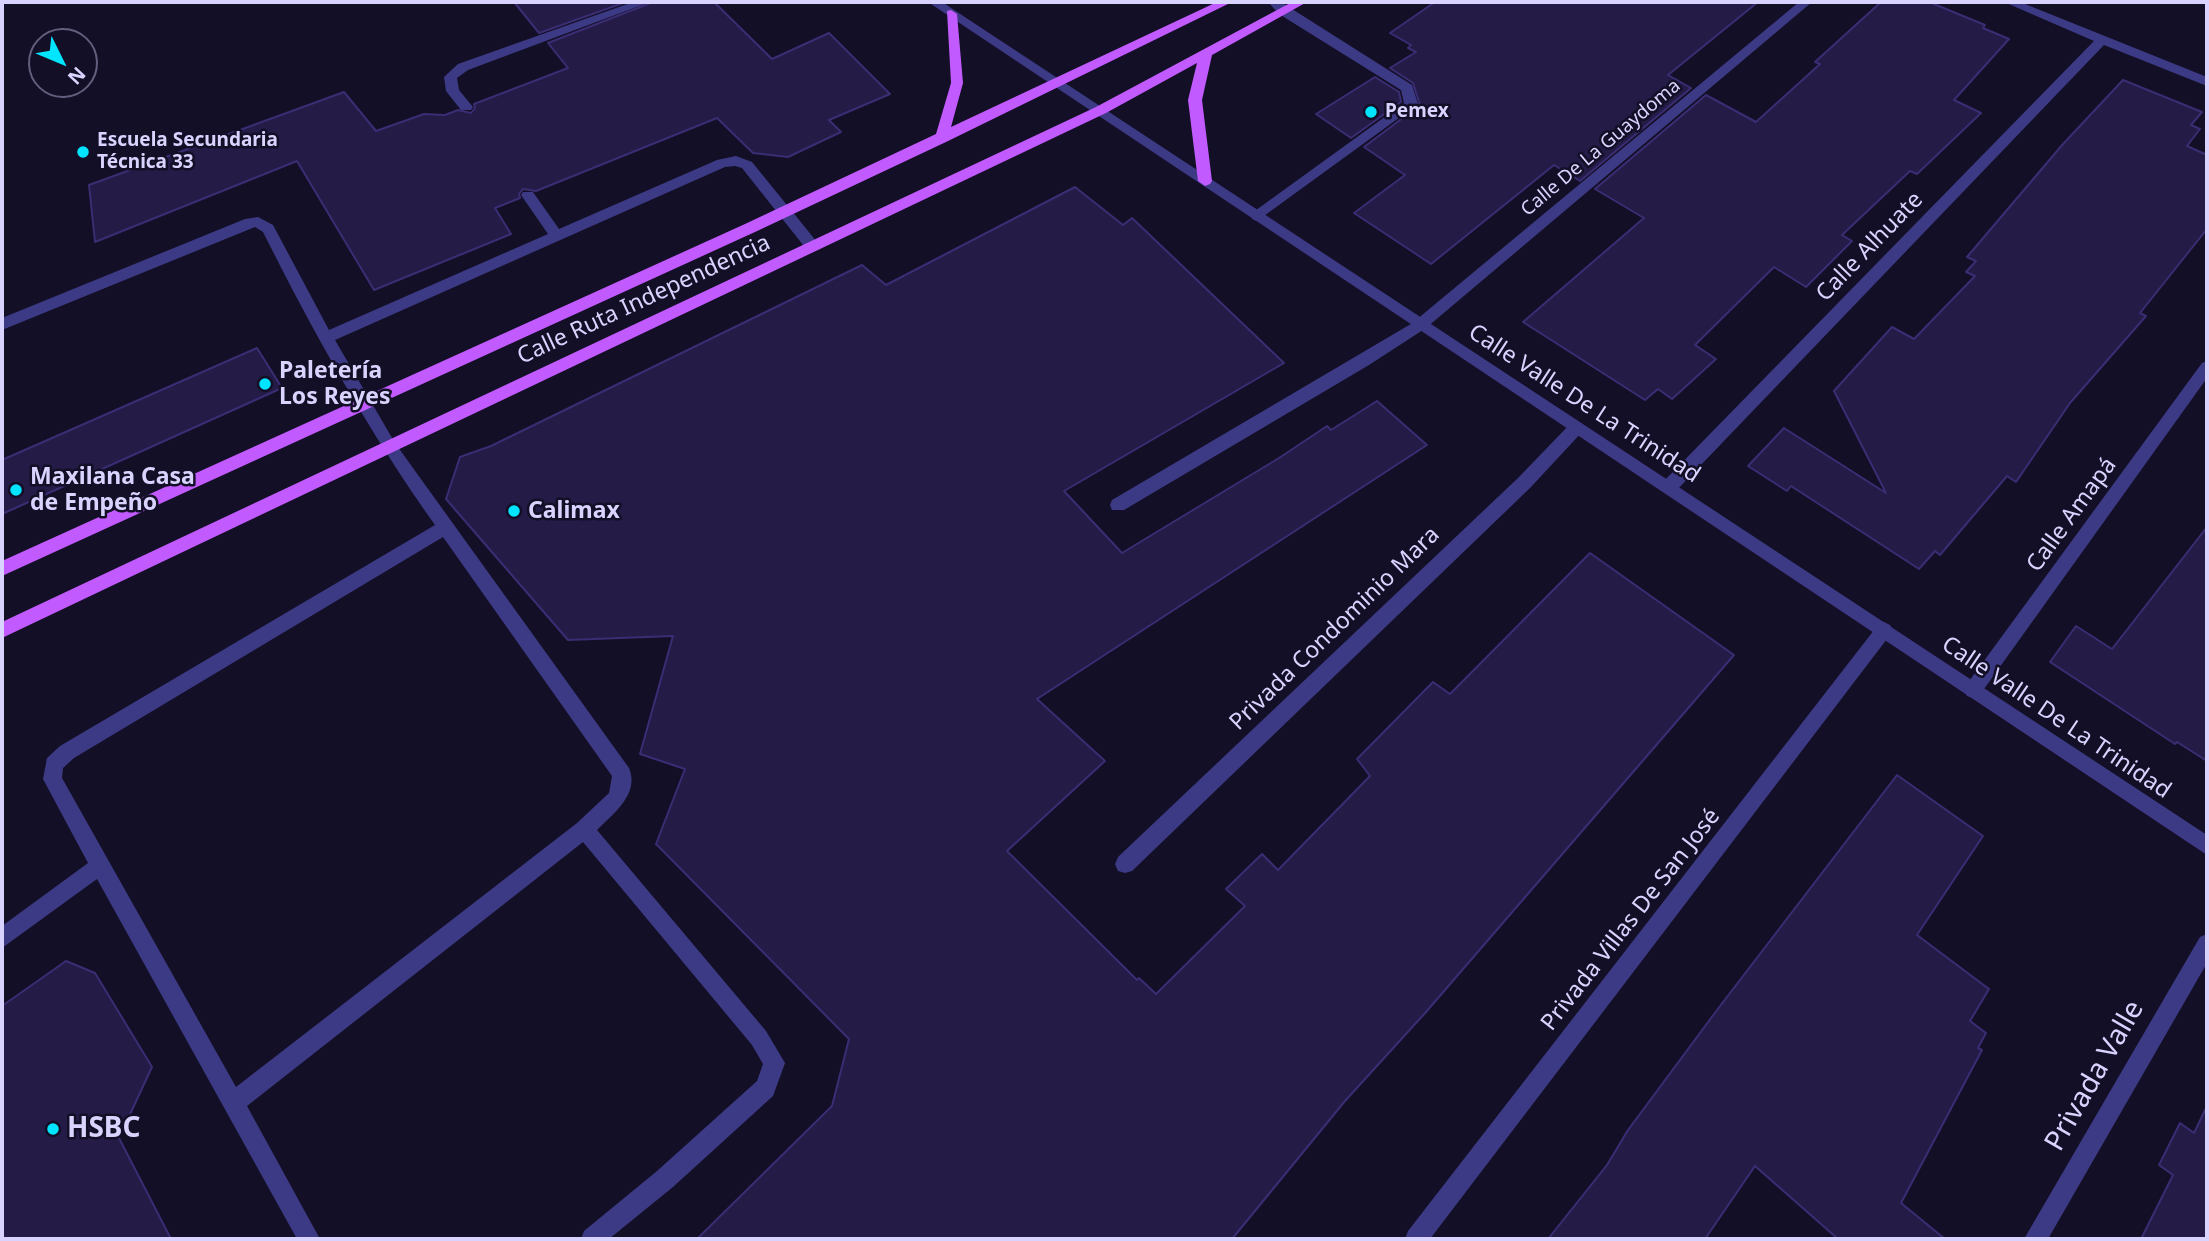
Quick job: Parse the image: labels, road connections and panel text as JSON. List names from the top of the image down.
{
  "streets": {
    "main road": ["Calle Ruta Independencia"],
    "street": [
      "Calle De La Guaydoma",
      "Calle Alhuate",
      "Calle Valle De La Trinidad",
      "Calle Amapá",
      "Privada Condominio Mara",
      "Privada Villas De San José",
      "Privada Valle"
    ]
  },
  "crossings": [
    ["Calle De La Guaydoma", "Calle Valle De La Trinidad"],
    ["Calle Alhuate", "Calle Valle De La Trinidad"],
    ["Calle Ruta Independencia", "Calle Valle De La Trinidad"],
    ["Calle Valle De La Trinidad", "Calle Amapá"],
    ["Calle Valle De La Trinidad", "Privada Condominio Mara"],
    ["Calle Valle De La Trinidad", "Privada Villas De San José"]
  ],
  "places": [
    "Pemex",
    "Escuela Secundaria Técnica 33",
    "Paletería Los Reyes",
    "Maxilana Casa de Empeño",
    "Calimax",
    "HSBC"
  ],
  "north": "bottom right"
}
